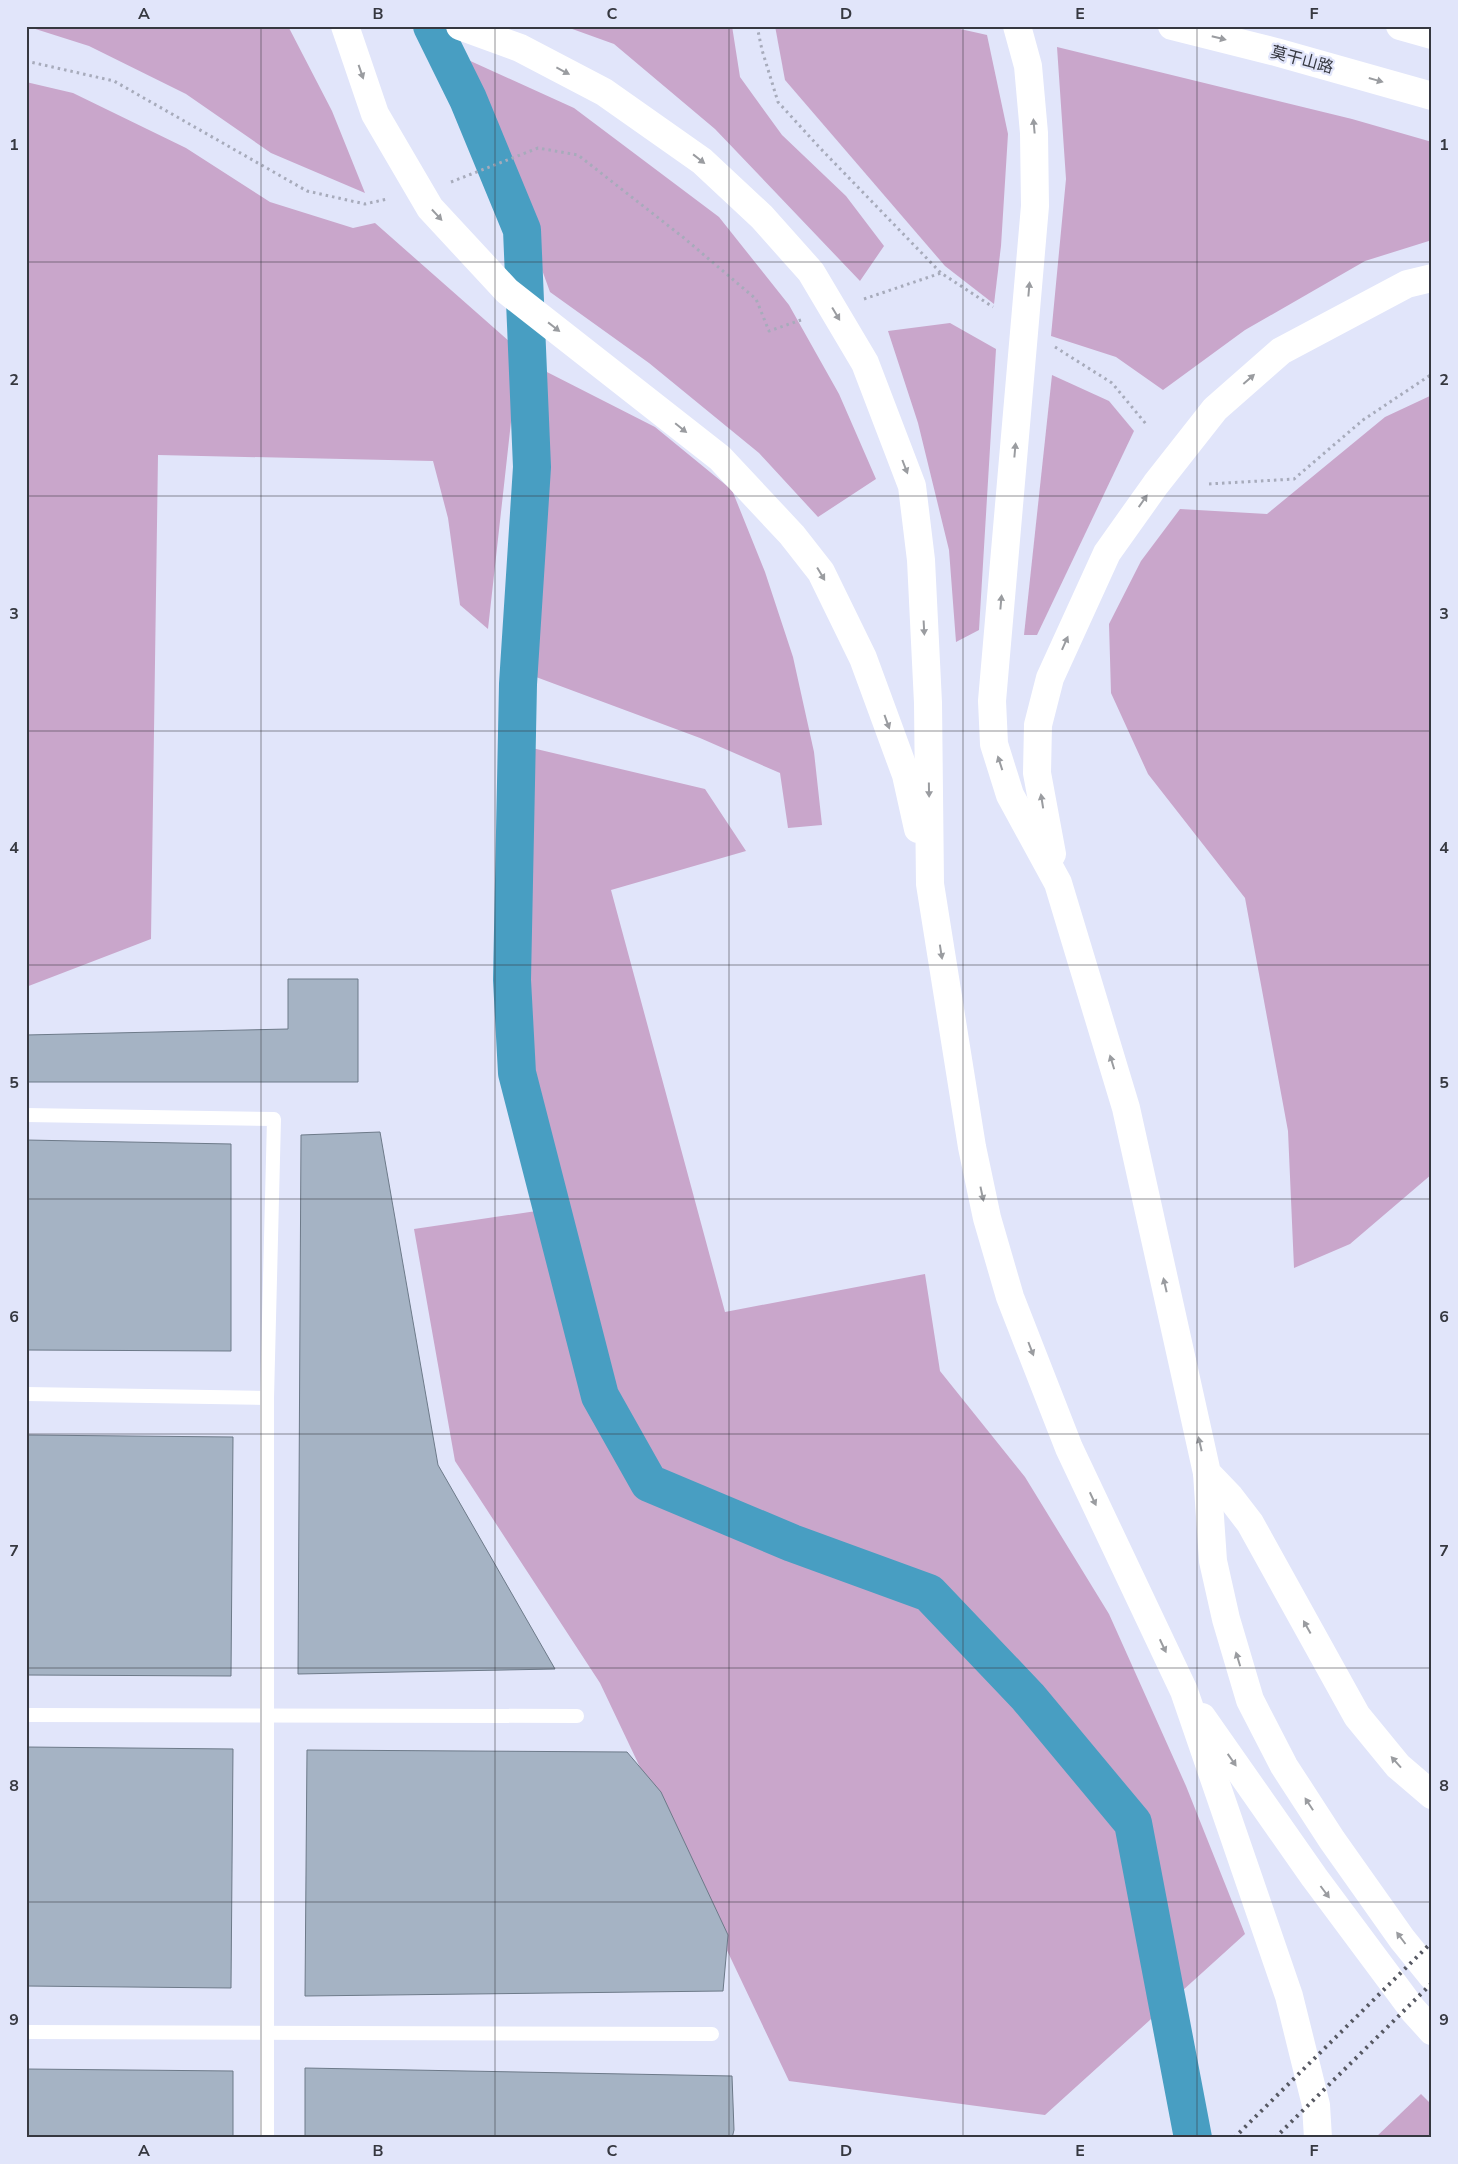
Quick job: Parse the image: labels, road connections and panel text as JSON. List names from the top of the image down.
{
  "streets": {
    "highway": ["莫干山路"]
  },
  "one_way": ["莫干山路"],
  "grid": {
    "columns": [
      "A",
      "B",
      "C",
      "D",
      "E",
      "F"
    ],
    "rows": [
      "1",
      "2",
      "3",
      "4",
      "5",
      "6",
      "7",
      "8",
      "9"
    ]
  }
}
